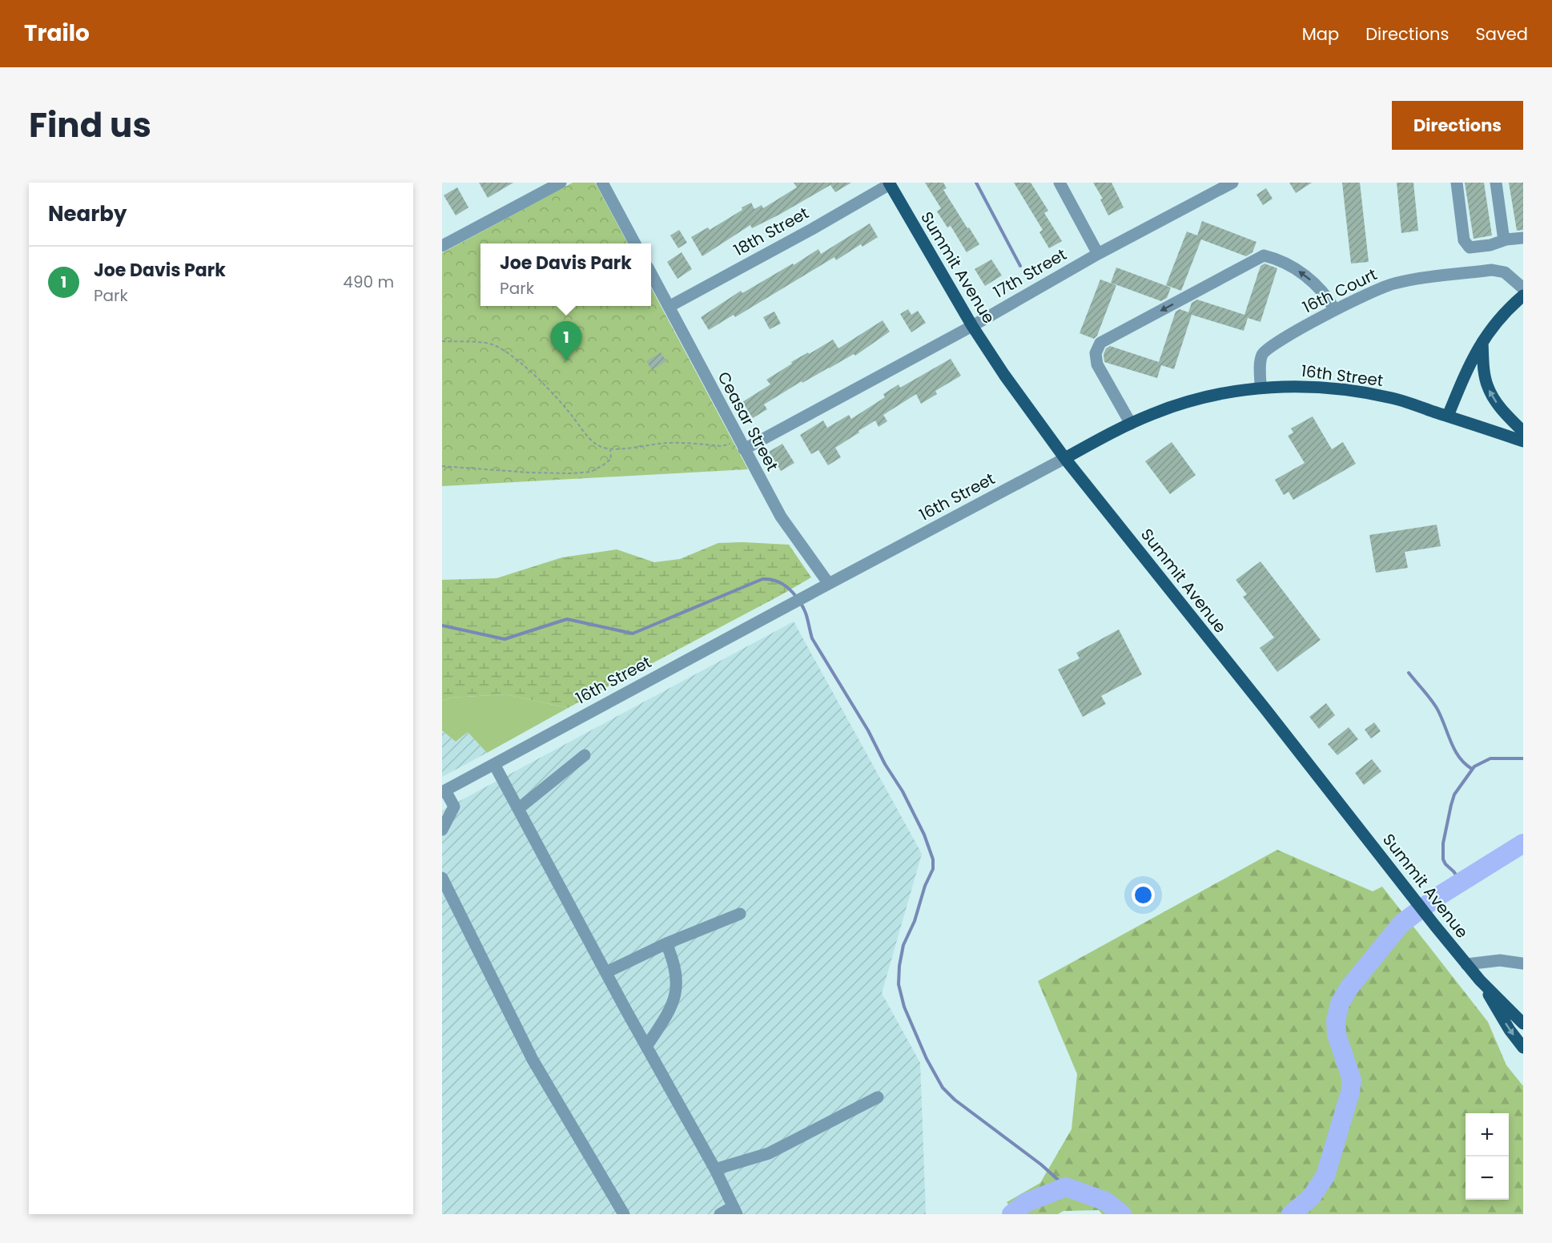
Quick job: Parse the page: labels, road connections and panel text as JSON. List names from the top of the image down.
{
  "streets": {
    "main road": ["Summit Avenue", "16th Street"],
    "street": [
      "18th Street",
      "17th Street",
      "16th Court",
      "Ceasar Street"
    ]
  },
  "crossings": [
    ["18th Street", "Summit Avenue"],
    ["18th Street", "Ceasar Street"],
    ["Summit Avenue", "17th Street"],
    ["Summit Avenue", "16th Street"],
    ["17th Street", "Ceasar Street"],
    ["16th Court", "16th Street"],
    ["16th Street", "Ceasar Street"]
  ],
  "page": {
    "header": "Trailo",
    "nav": ["Map", "Directions", "Saved"],
    "title": "Find us",
    "buttons": "Directions",
    "heading": "Nearby",
    "popup": ["Joe Davis Park", "Park"],
    "list": [
      {
        "mark": "1",
        "name": "Joe Davis Park",
        "note": "Park",
        "value": "490 m"
      }
    ],
    "pins": "1",
    "map_buttons": ["+", "−"]
  }
}
